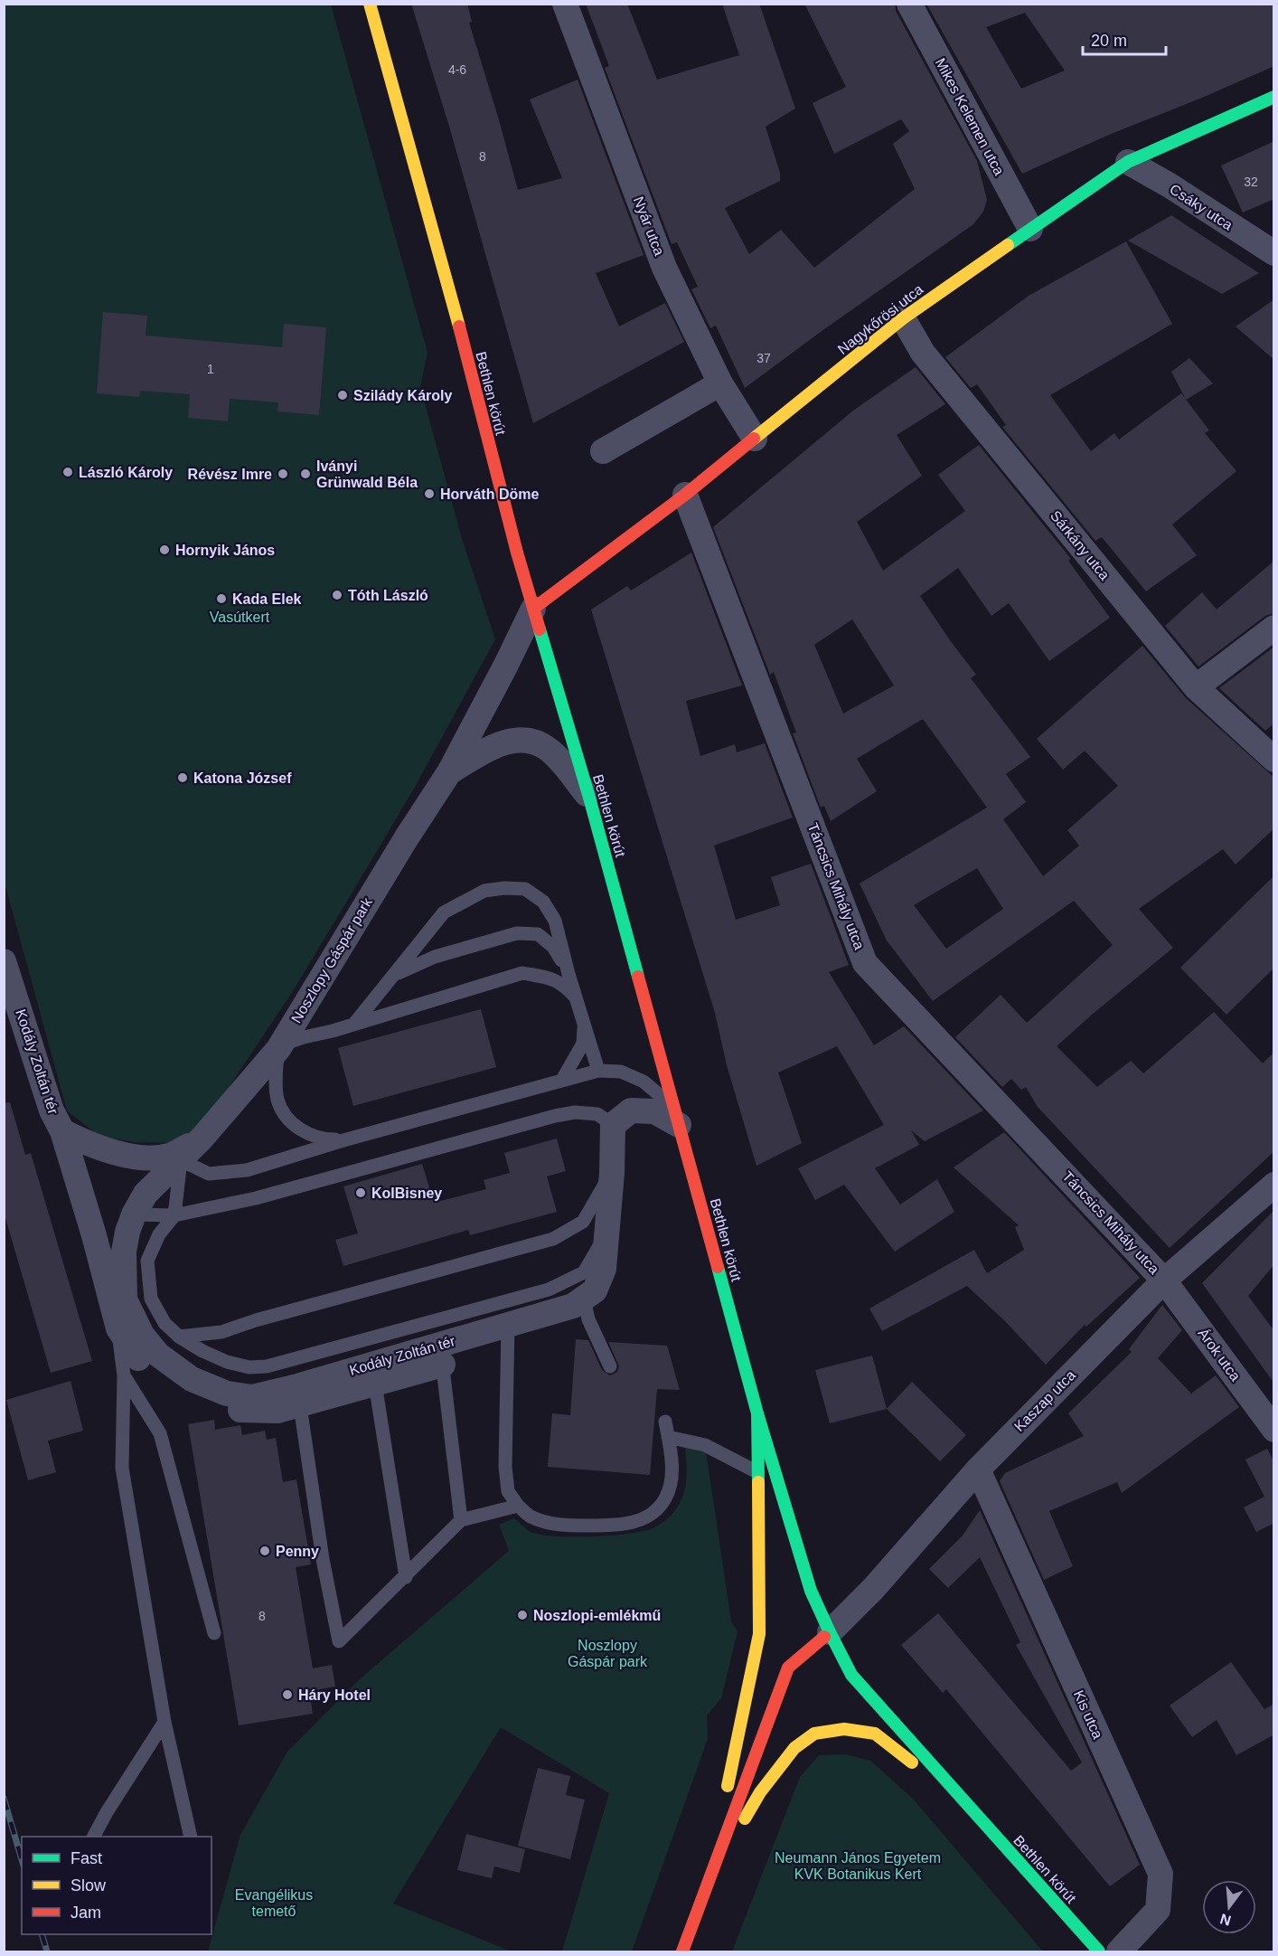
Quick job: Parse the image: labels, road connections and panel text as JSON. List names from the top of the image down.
{
  "streets": {
    "street": [
      "Mikes Kelemen utca",
      "Csáky utca",
      "Nyár utca",
      "Nagykőrösi utca",
      "Bethlen körút",
      "Sárkány utca",
      "Táncsics Mihály utca",
      "Noszlopy Gáspár park",
      "Kodály Zoltán tér",
      "Árok utca",
      "Kaszap utca",
      "Kis utca"
    ]
  },
  "crossings": [
    ["Mikes Kelemen utca", "Nagykőrösi utca"],
    ["Csáky utca", "Nagykőrösi utca"],
    ["Nyár utca", "Nagykőrösi utca"],
    ["Nagykőrösi utca", "Bethlen körút"],
    ["Nagykőrösi utca", "Sárkány utca"],
    ["Nagykőrösi utca", "Táncsics Mihály utca"],
    ["Nagykőrösi utca", "Noszlopy Gáspár park"],
    ["Bethlen körút", "Noszlopy Gáspár park"],
    ["Bethlen körút", "Kaszap utca"],
    ["Táncsics Mihály utca", "Árok utca"],
    ["Táncsics Mihály utca", "Kaszap utca"],
    ["Noszlopy Gáspár park", "Kodály Zoltán tér"],
    ["Árok utca", "Kaszap utca"],
    ["Kaszap utca", "Kis utca"]
  ],
  "parks": [
    "Vasútkert",
    "Noszlopy Gáspár park",
    "Neumann János Egyetem KVK Botanikus Kert",
    "Evangélikus temető"
  ],
  "places": [
    "Szilády Károly",
    "László Károly",
    "Révész Imre",
    "Iványi Grünwald Béla",
    "Horváth Döme",
    "Hornyik János",
    "Tóth László",
    "Kada Elek",
    "Katona József",
    "KolBisney",
    "Penny",
    "Noszlopi-emlékmű",
    "Háry Hotel"
  ],
  "house_numbers": [
    "4-6",
    "8",
    "32",
    "37",
    "1",
    "8"
  ],
  "legend": ["Fast", "Slow", "Jam"],
  "scale_bar": "20 m",
  "north": "bottom"
}
